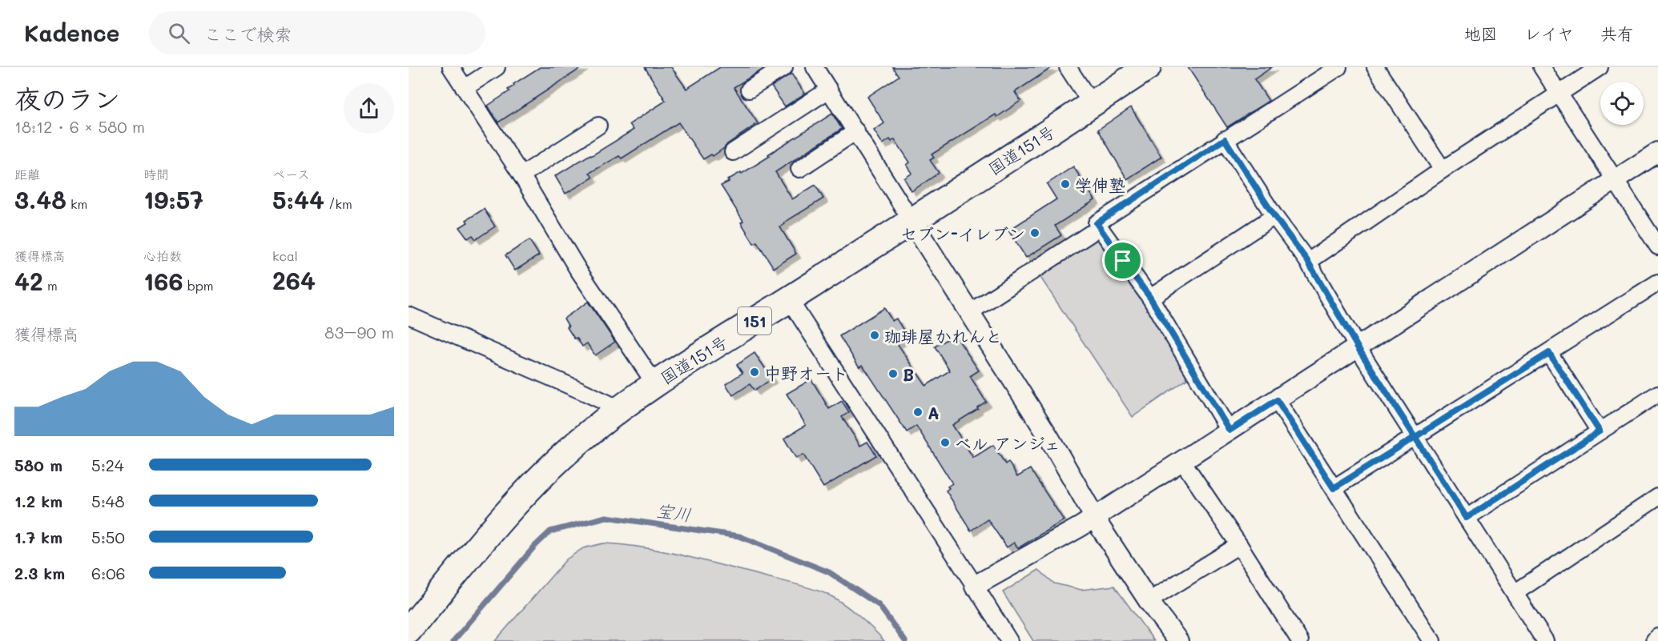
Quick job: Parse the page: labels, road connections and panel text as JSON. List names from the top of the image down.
{
  "streets": {
    "highway": ["国道151号", "151"]
  },
  "water": ["宝川"],
  "places": [
    "学伸塾",
    "セブン-イレブン",
    "珈琲屋かれんと",
    "中野オート",
    "B",
    "A",
    "ベル アンジェ"
  ],
  "page": {
    "header": "Kadence",
    "search": "ここで検索",
    "nav": ["地図", "レイヤ", "共有"],
    "heading": ["夜のラン", "18:12 · 6 × 580 m"],
    "stats": [
      ["距離", "3.48 km"],
      ["時間", "19:57"],
      ["ペース", "5:44 /km"],
      ["獲得標高", "42 m"],
      ["心拍数", "166 bpm"],
      ["kcal", "264"]
    ],
    "chart": ["獲得標高", "83–90 m"],
    "list": [
      {
        "name": "580 m",
        "note": "5:24"
      },
      {
        "name": "1.2 km",
        "note": "5:48"
      },
      {
        "name": "1.7 km",
        "note": "5:50"
      },
      {
        "name": "2.3 km",
        "note": "6:06"
      }
    ]
  }
}
